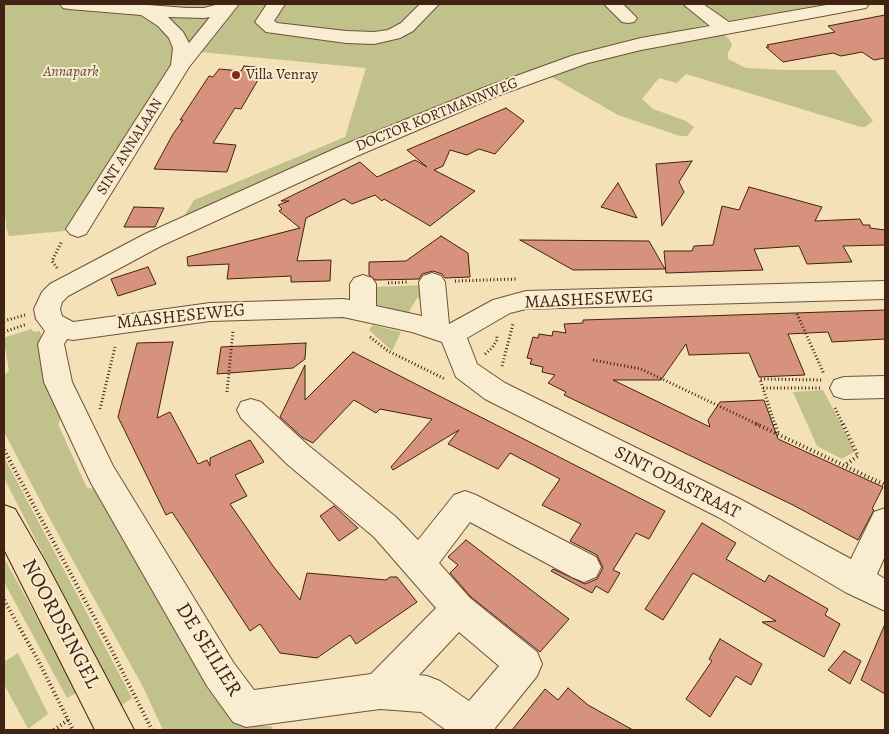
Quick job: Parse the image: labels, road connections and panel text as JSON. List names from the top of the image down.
{
  "streets": {
    "main road": ["NOORDSINGEL"],
    "street": [
      "DOCTOR KORTMANNWEG",
      "SINT ANNALAAN",
      "MAASHESEWEG",
      "SINT ODASTRAAT",
      "DE SEILIER"
    ]
  },
  "crossings": [
    ["DOCTOR KORTMANNWEG", "MAASHESEWEG"],
    ["DOCTOR KORTMANNWEG", "DE SEILIER"],
    ["MAASHESEWEG", "SINT ODASTRAAT"],
    ["MAASHESEWEG", "DE SEILIER"]
  ],
  "parks": ["Annapark"],
  "places": ["Villa Venray"]
}
